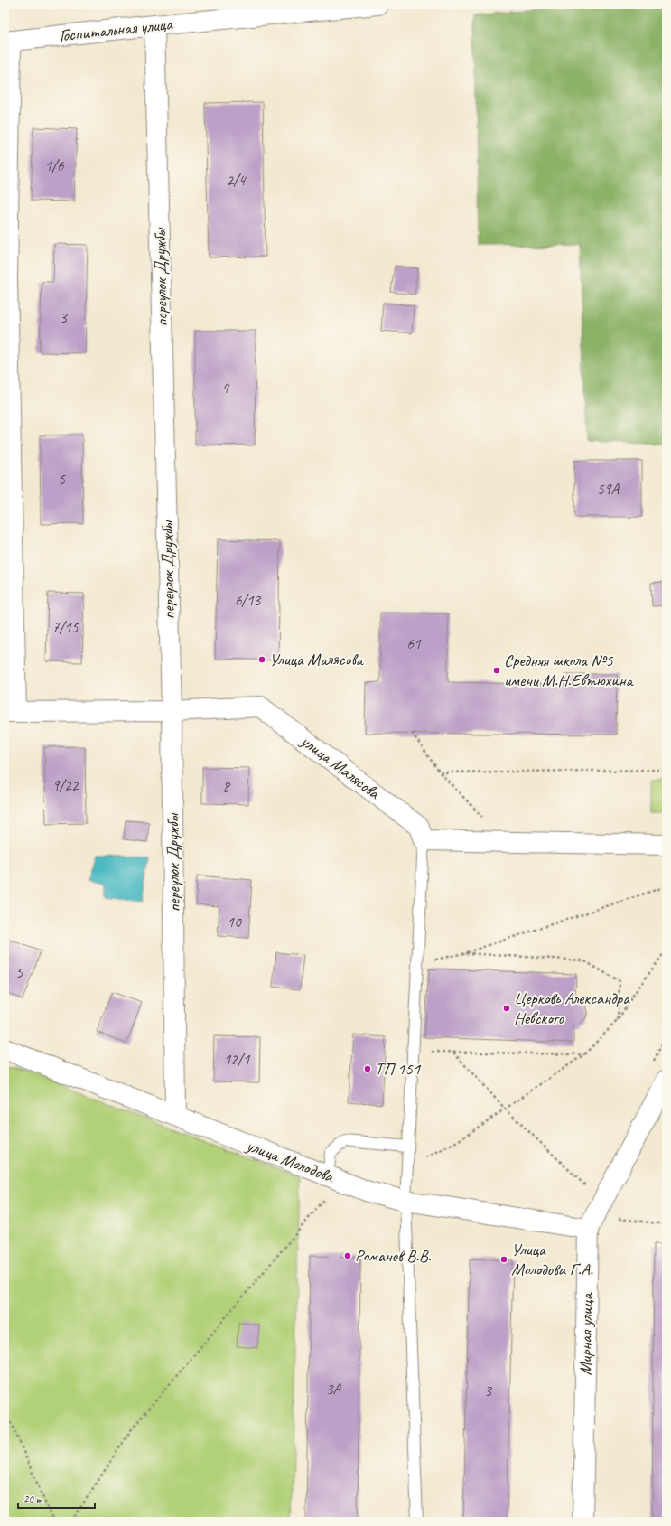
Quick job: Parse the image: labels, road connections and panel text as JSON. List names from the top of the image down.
{
  "streets": {
    "street": [
      "Госпитальная улица",
      "переулок Дружбы",
      "улица Малясова",
      "улица Молодова",
      "Мирная улица"
    ]
  },
  "crossings": [
    ["Госпитальная улица", "переулок Дружбы"],
    ["переулок Дружбы", "улица Малясова"],
    ["переулок Дружбы", "улица Молодова"],
    ["улица Молодова", "Мирная улица"]
  ],
  "places": [
    "Улица Малясова",
    "Средняя школа №5 имени М.Н.Евтюхина",
    "Церковь Александра Невского",
    "ТП 151",
    "Романов В.В.",
    "Улица Молодова Г.А."
  ],
  "house_numbers": [
    "1/6",
    "2/4",
    "3",
    "4",
    "5",
    "59А",
    "6/13",
    "7/15",
    "61",
    "9/22",
    "8",
    "10",
    "5",
    "12/1",
    "3А",
    "3"
  ],
  "scale_bar": "20 m"
}
